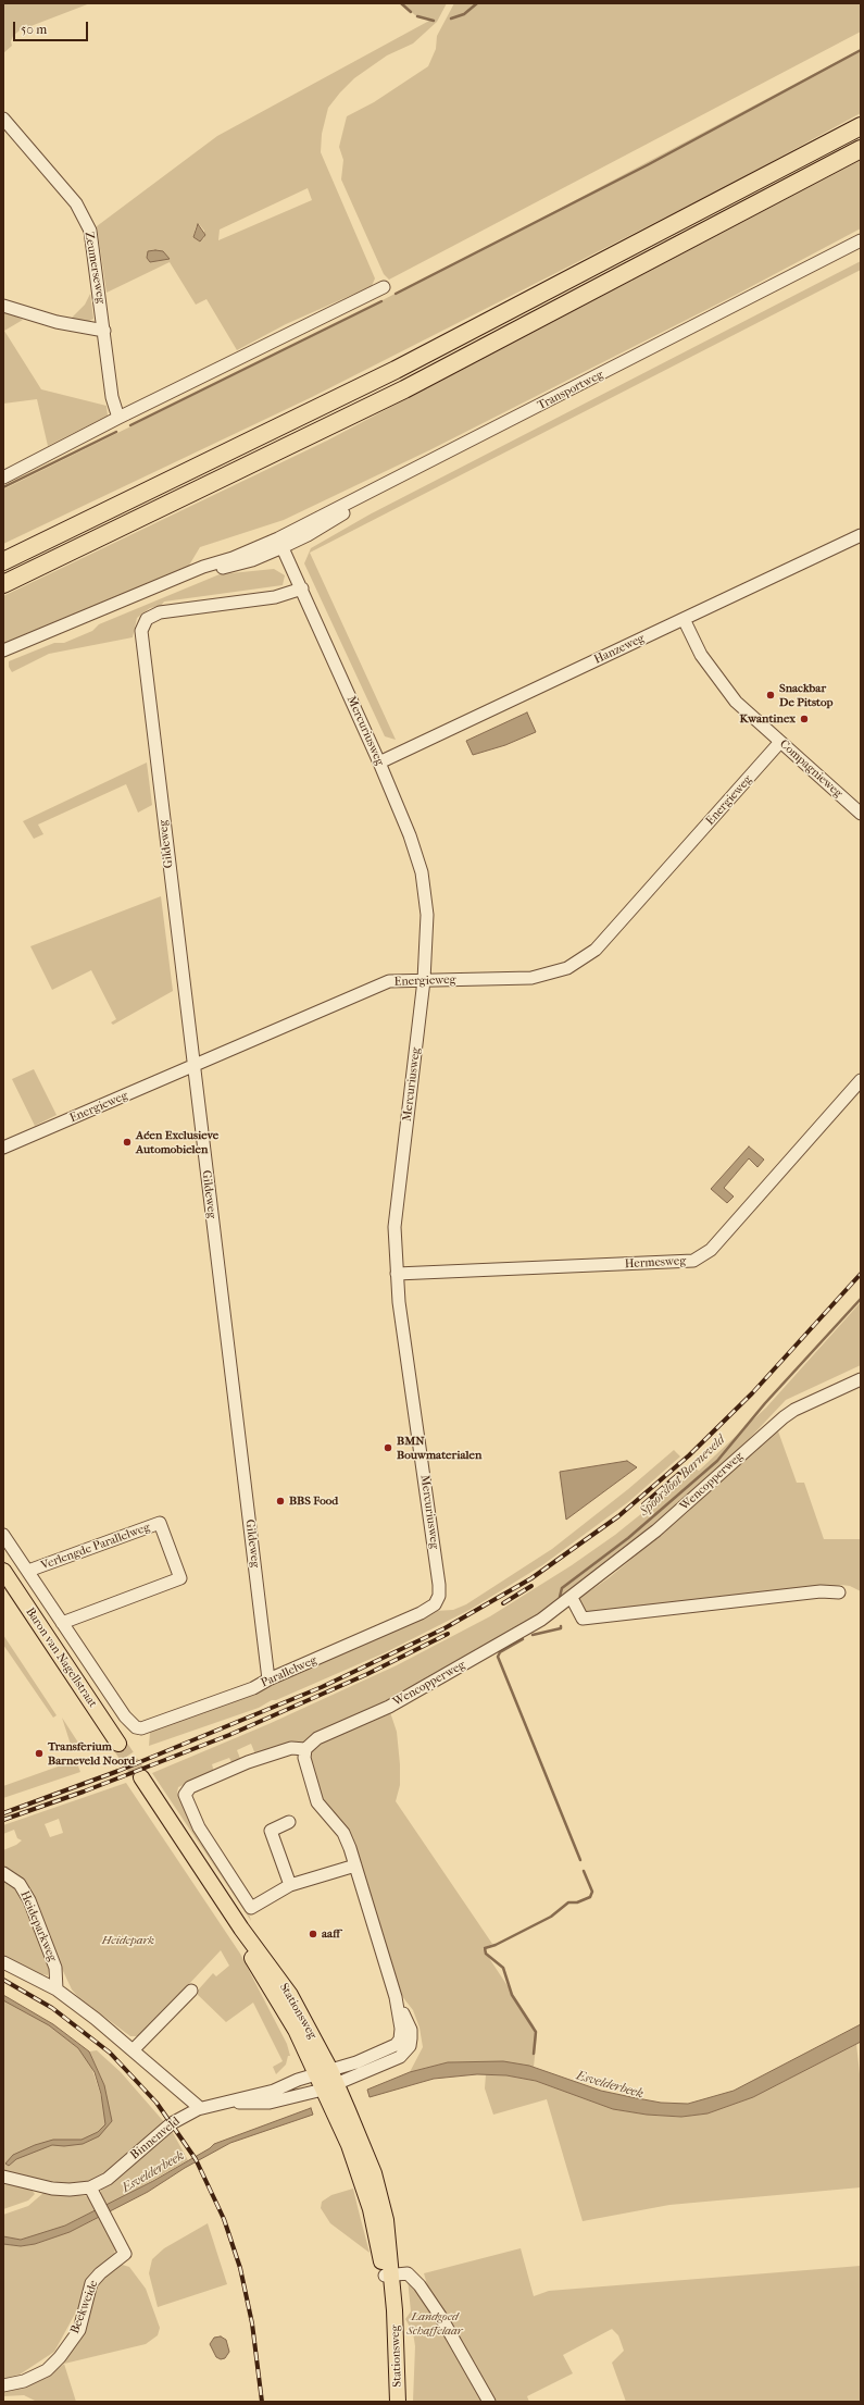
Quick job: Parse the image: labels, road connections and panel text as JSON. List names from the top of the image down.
{
  "streets": {
    "main road": ["Baron van Nagellstraat", "Stationsweg"],
    "street": [
      "Zeumerseweg",
      "Transportweg",
      "Hanzeweg",
      "Mercuriusweg",
      "Compagnieweg",
      "Energieweg",
      "Gildeweg",
      "Hermesweg",
      "Wencopperweg",
      "Verlengde Parallelweg",
      "Parallelweg",
      "Heideparkweg",
      "Binnenveld",
      "Beekweide"
    ]
  },
  "crossings": [
    ["Transportweg", "Mercuriusweg"],
    ["Hanzeweg", "Mercuriusweg"],
    ["Hanzeweg", "Compagnieweg"],
    ["Mercuriusweg", "Energieweg"],
    ["Mercuriusweg", "Gildeweg"],
    ["Mercuriusweg", "Hermesweg"],
    ["Mercuriusweg", "Parallelweg"],
    ["Compagnieweg", "Energieweg"],
    ["Energieweg", "Gildeweg"],
    ["Gildeweg", "Parallelweg"],
    ["Verlengde Parallelweg", "Parallelweg"],
    ["Heideparkweg", "Binnenveld"],
    ["Stationsweg", "Binnenveld"],
    ["Binnenveld", "Beekweide"]
  ],
  "water": ["Spoorsloot Barneveld", "Esvelderbeek"],
  "parks": ["Heidepark", "Landgoed Schaffelaar"],
  "places": [
    "Snackbar De Pitstop",
    "Kwantinex",
    "Aéen Exclusieve Automobielen",
    "BMN Bouwmaterialen",
    "BBS Food",
    "Transferium Barneveld Noord",
    "aaff"
  ],
  "scale_bar": "50 m"
}
